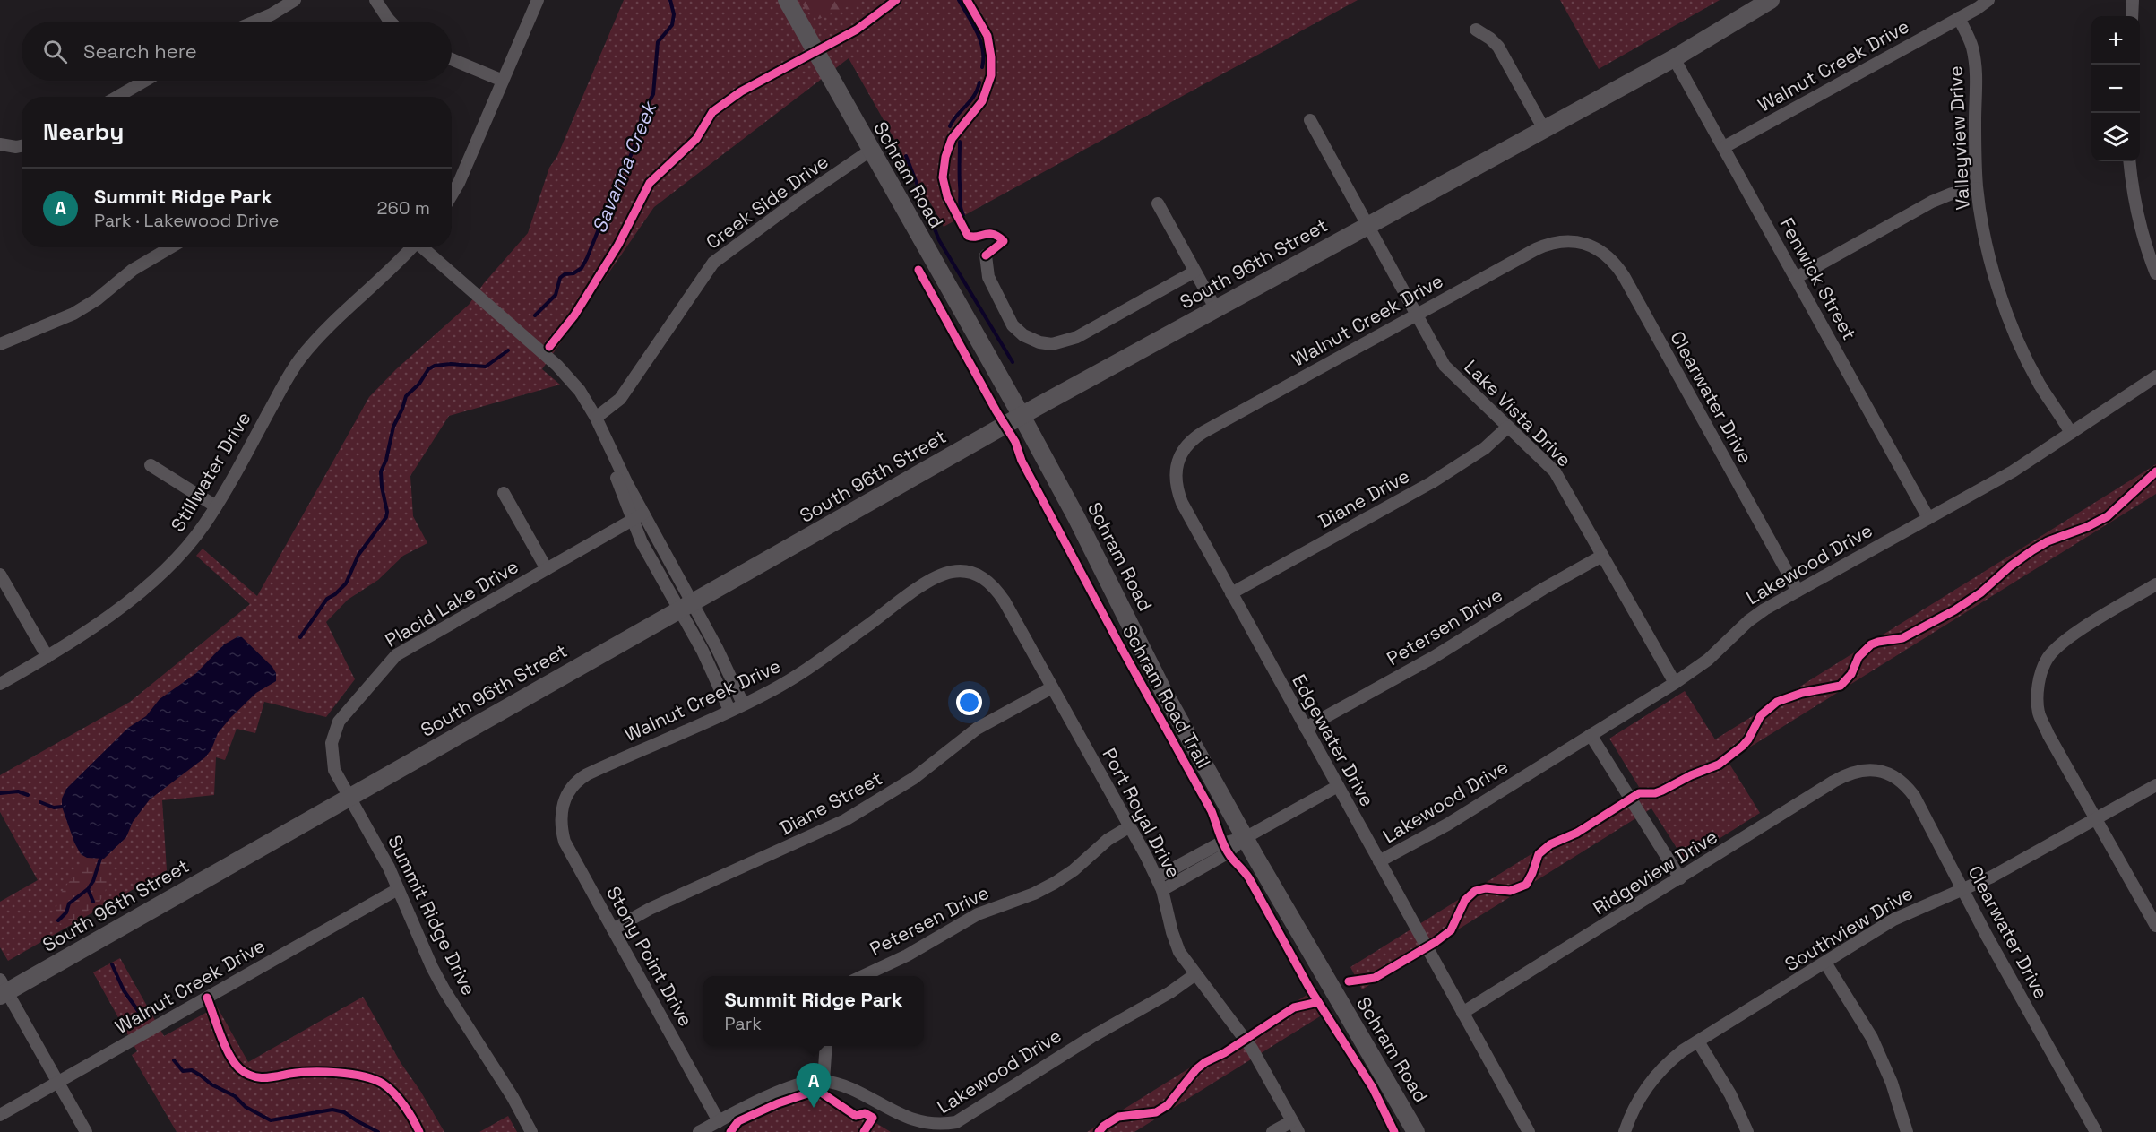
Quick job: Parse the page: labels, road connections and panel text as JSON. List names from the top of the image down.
{
  "streets": {
    "main road": ["Schram Road", "South 96th Street"],
    "street": [
      "Walnut Creek Drive",
      "Valleyview Drive",
      "Creek Side Drive",
      "Fenwick Street",
      "Clearwater Drive",
      "Lake Vista Drive",
      "Stillwater Drive",
      "Diane Drive",
      "Lakewood Drive",
      "Placid Lake Drive",
      "Petersen Drive",
      "Edgewater Drive",
      "Diane Street",
      "Port Royal Drive",
      "Ridgeview Drive",
      "Summit Ridge Drive",
      "Southview Drive",
      "Stony Point Drive"
    ],
    "cycle path": ["Schram Road Trail"]
  },
  "crossings": [
    ["Walnut Creek Drive", "Valleyview Drive"],
    ["Walnut Creek Drive", "Fenwick Street"],
    ["Walnut Creek Drive", "Clearwater Drive"],
    ["Walnut Creek Drive", "Lake Vista Drive"],
    ["Walnut Creek Drive", "Edgewater Drive"],
    ["Walnut Creek Drive", "Port Royal Drive"],
    ["Walnut Creek Drive", "Summit Ridge Drive"],
    ["Walnut Creek Drive", "Stony Point Drive"],
    ["Valleyview Drive", "Lakewood Drive"],
    ["Schram Road", "Creek Side Drive"],
    ["Schram Road", "South 96th Street"],
    ["South 96th Street", "Fenwick Street"],
    ["South 96th Street", "Lake Vista Drive"],
    ["South 96th Street", "Placid Lake Drive"],
    ["South 96th Street", "Summit Ridge Drive"],
    ["Fenwick Street", "Lakewood Drive"],
    ["Clearwater Drive", "Lakewood Drive"],
    ["Clearwater Drive", "Ridgeview Drive"],
    ["Clearwater Drive", "Southview Drive"],
    ["Lake Vista Drive", "Diane Drive"],
    ["Lake Vista Drive", "Lakewood Drive"],
    ["Lake Vista Drive", "Petersen Drive"],
    ["Diane Drive", "Edgewater Drive"],
    ["Lakewood Drive", "Edgewater Drive"],
    ["Lakewood Drive", "Port Royal Drive"],
    ["Placid Lake Drive", "Summit Ridge Drive"],
    ["Petersen Drive", "Edgewater Drive"],
    ["Petersen Drive", "Port Royal Drive"],
    ["Edgewater Drive", "Ridgeview Drive"],
    ["Diane Street", "Port Royal Drive"],
    ["Diane Street", "Stony Point Drive"]
  ],
  "water": ["Savanna Creek"],
  "page": {
    "map_buttons": ["+", "−"],
    "search": "Search here",
    "heading": "Nearby",
    "list": [
      {
        "mark": "A",
        "name": "Summit Ridge Park",
        "note": "Park · Lakewood Drive",
        "value": "260 m"
      }
    ],
    "popup": ["Summit Ridge Park", "Park"],
    "pins": "A"
  }
}
